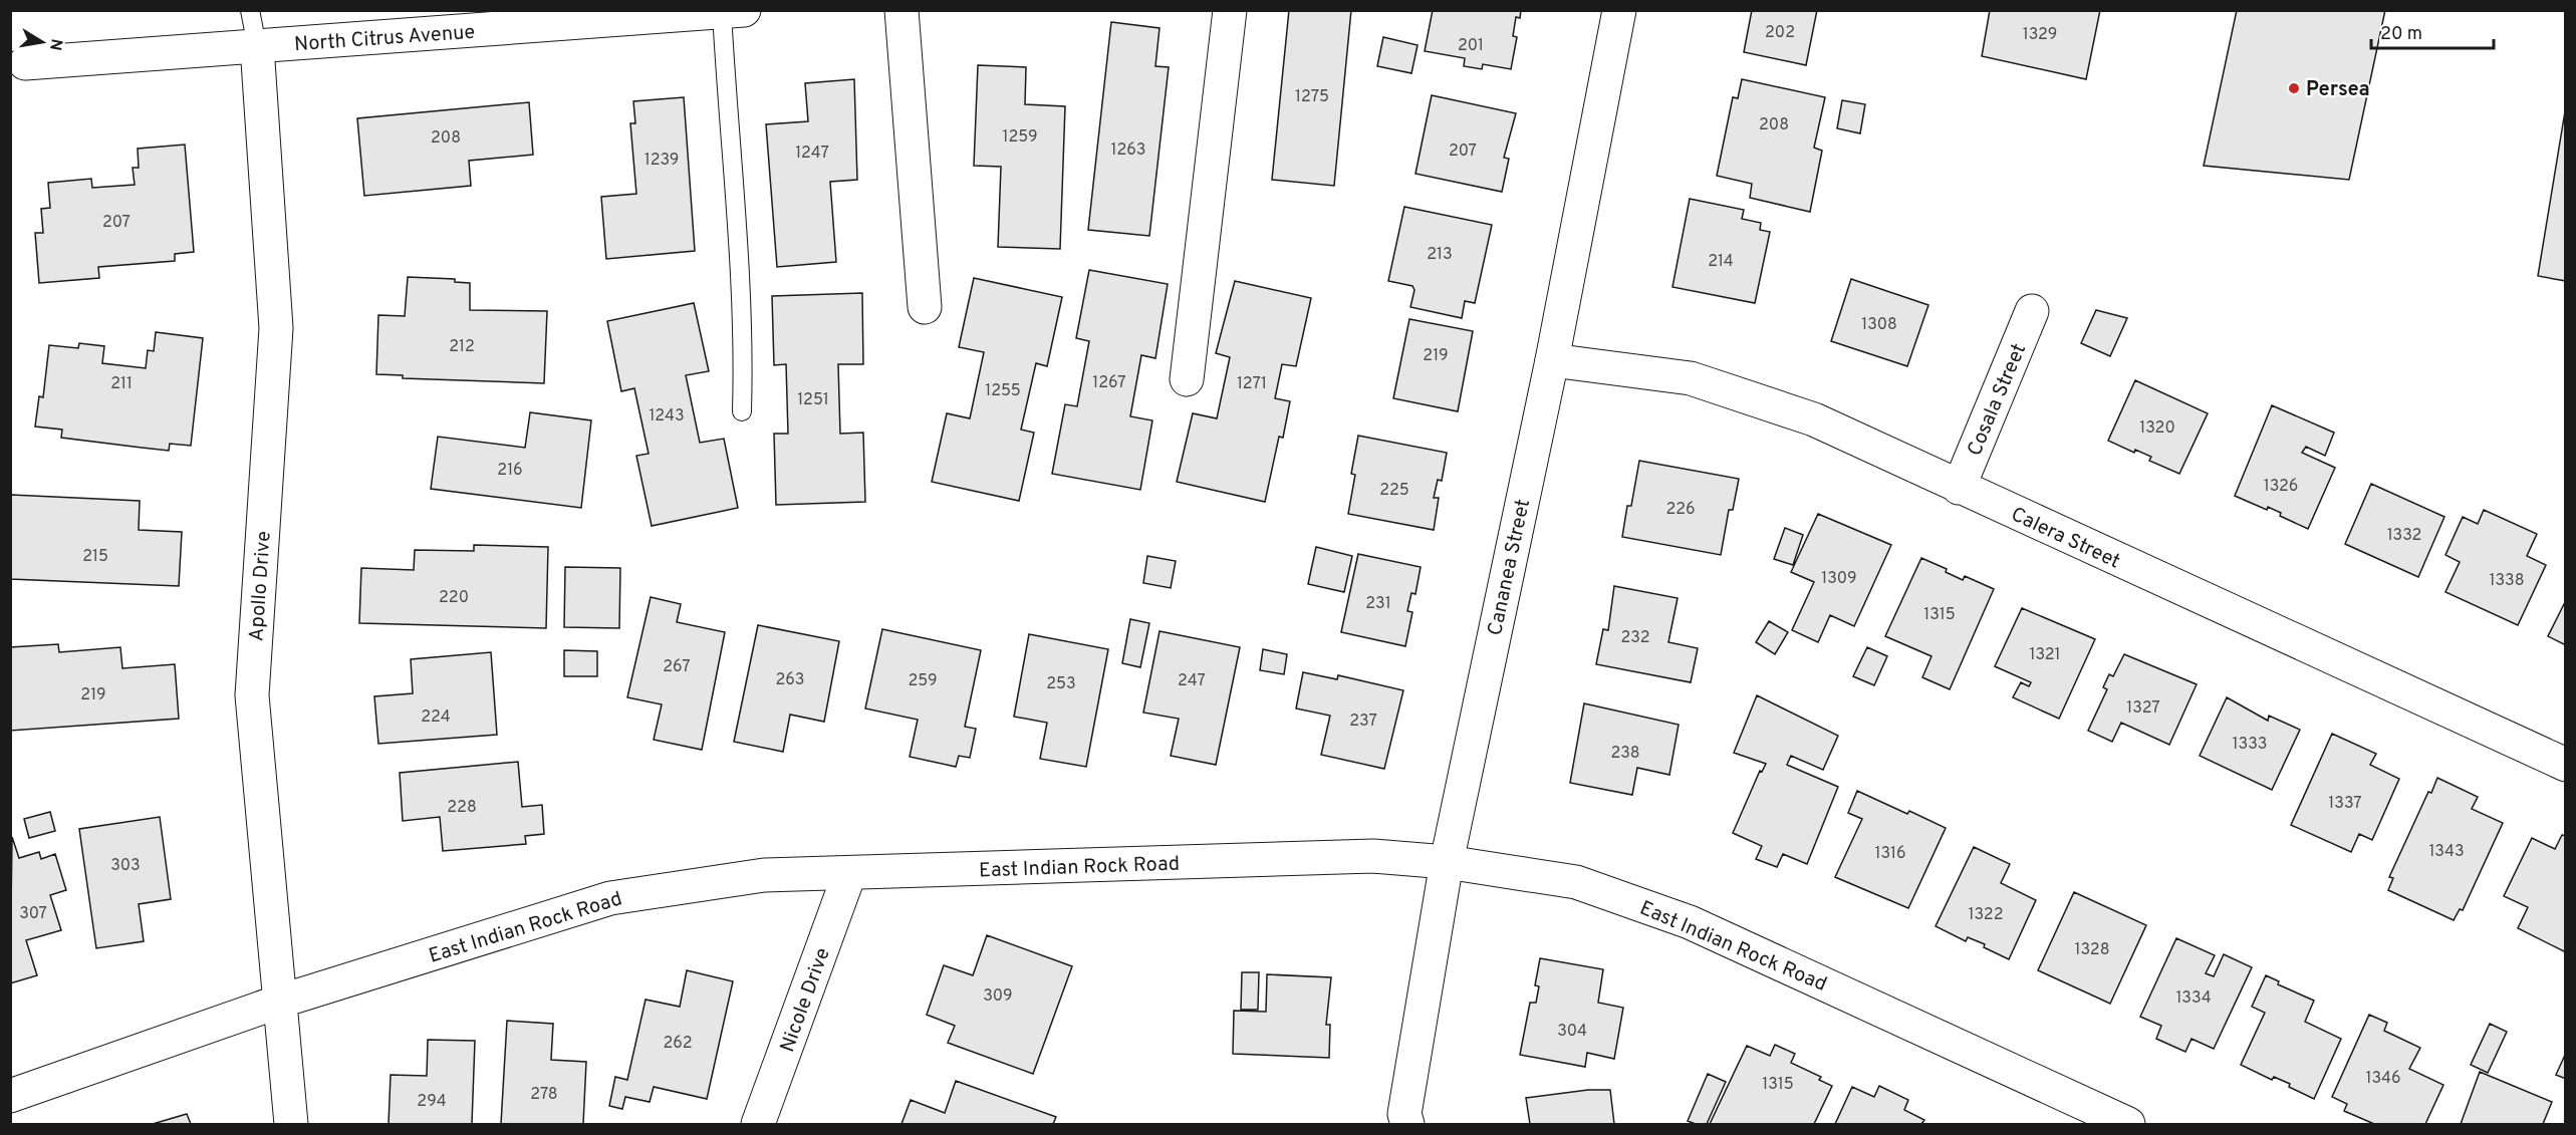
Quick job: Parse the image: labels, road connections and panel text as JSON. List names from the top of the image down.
{
  "streets": {
    "street": [
      "North Citrus Avenue",
      "Cosala Street",
      "Calera Street",
      "Cananea Street",
      "Apollo Drive",
      "East Indian Rock Road",
      "Nicole Drive"
    ]
  },
  "crossings": [
    ["North Citrus Avenue", "Apollo Drive"],
    ["Cosala Street", "Calera Street"],
    ["Calera Street", "Cananea Street"],
    ["Cananea Street", "East Indian Rock Road"],
    ["Apollo Drive", "East Indian Rock Road"],
    ["East Indian Rock Road", "Nicole Drive"]
  ],
  "places": ["Persea"],
  "house_numbers": [
    "202",
    "1329",
    "201",
    "1275",
    "208",
    "1259",
    "208",
    "1263",
    "207",
    "1247",
    "1239",
    "207",
    "213",
    "214",
    "1308",
    "212",
    "219",
    "1267",
    "211",
    "1271",
    "1255",
    "1251",
    "1243",
    "1320",
    "216",
    "1326",
    "225",
    "226",
    "1332",
    "215",
    "1309",
    "1338",
    "220",
    "231",
    "1315",
    "232",
    "1321",
    "267",
    "263",
    "259",
    "247",
    "253",
    "219",
    "1327",
    "224",
    "237",
    "1333",
    "238",
    "1337",
    "228",
    "1343",
    "1316",
    "303",
    "307",
    "1322",
    "1328",
    "309",
    "1334",
    "304",
    "262",
    "1346",
    "1315",
    "278",
    "294"
  ],
  "scale_bar": "20 m",
  "north": "right"
}
